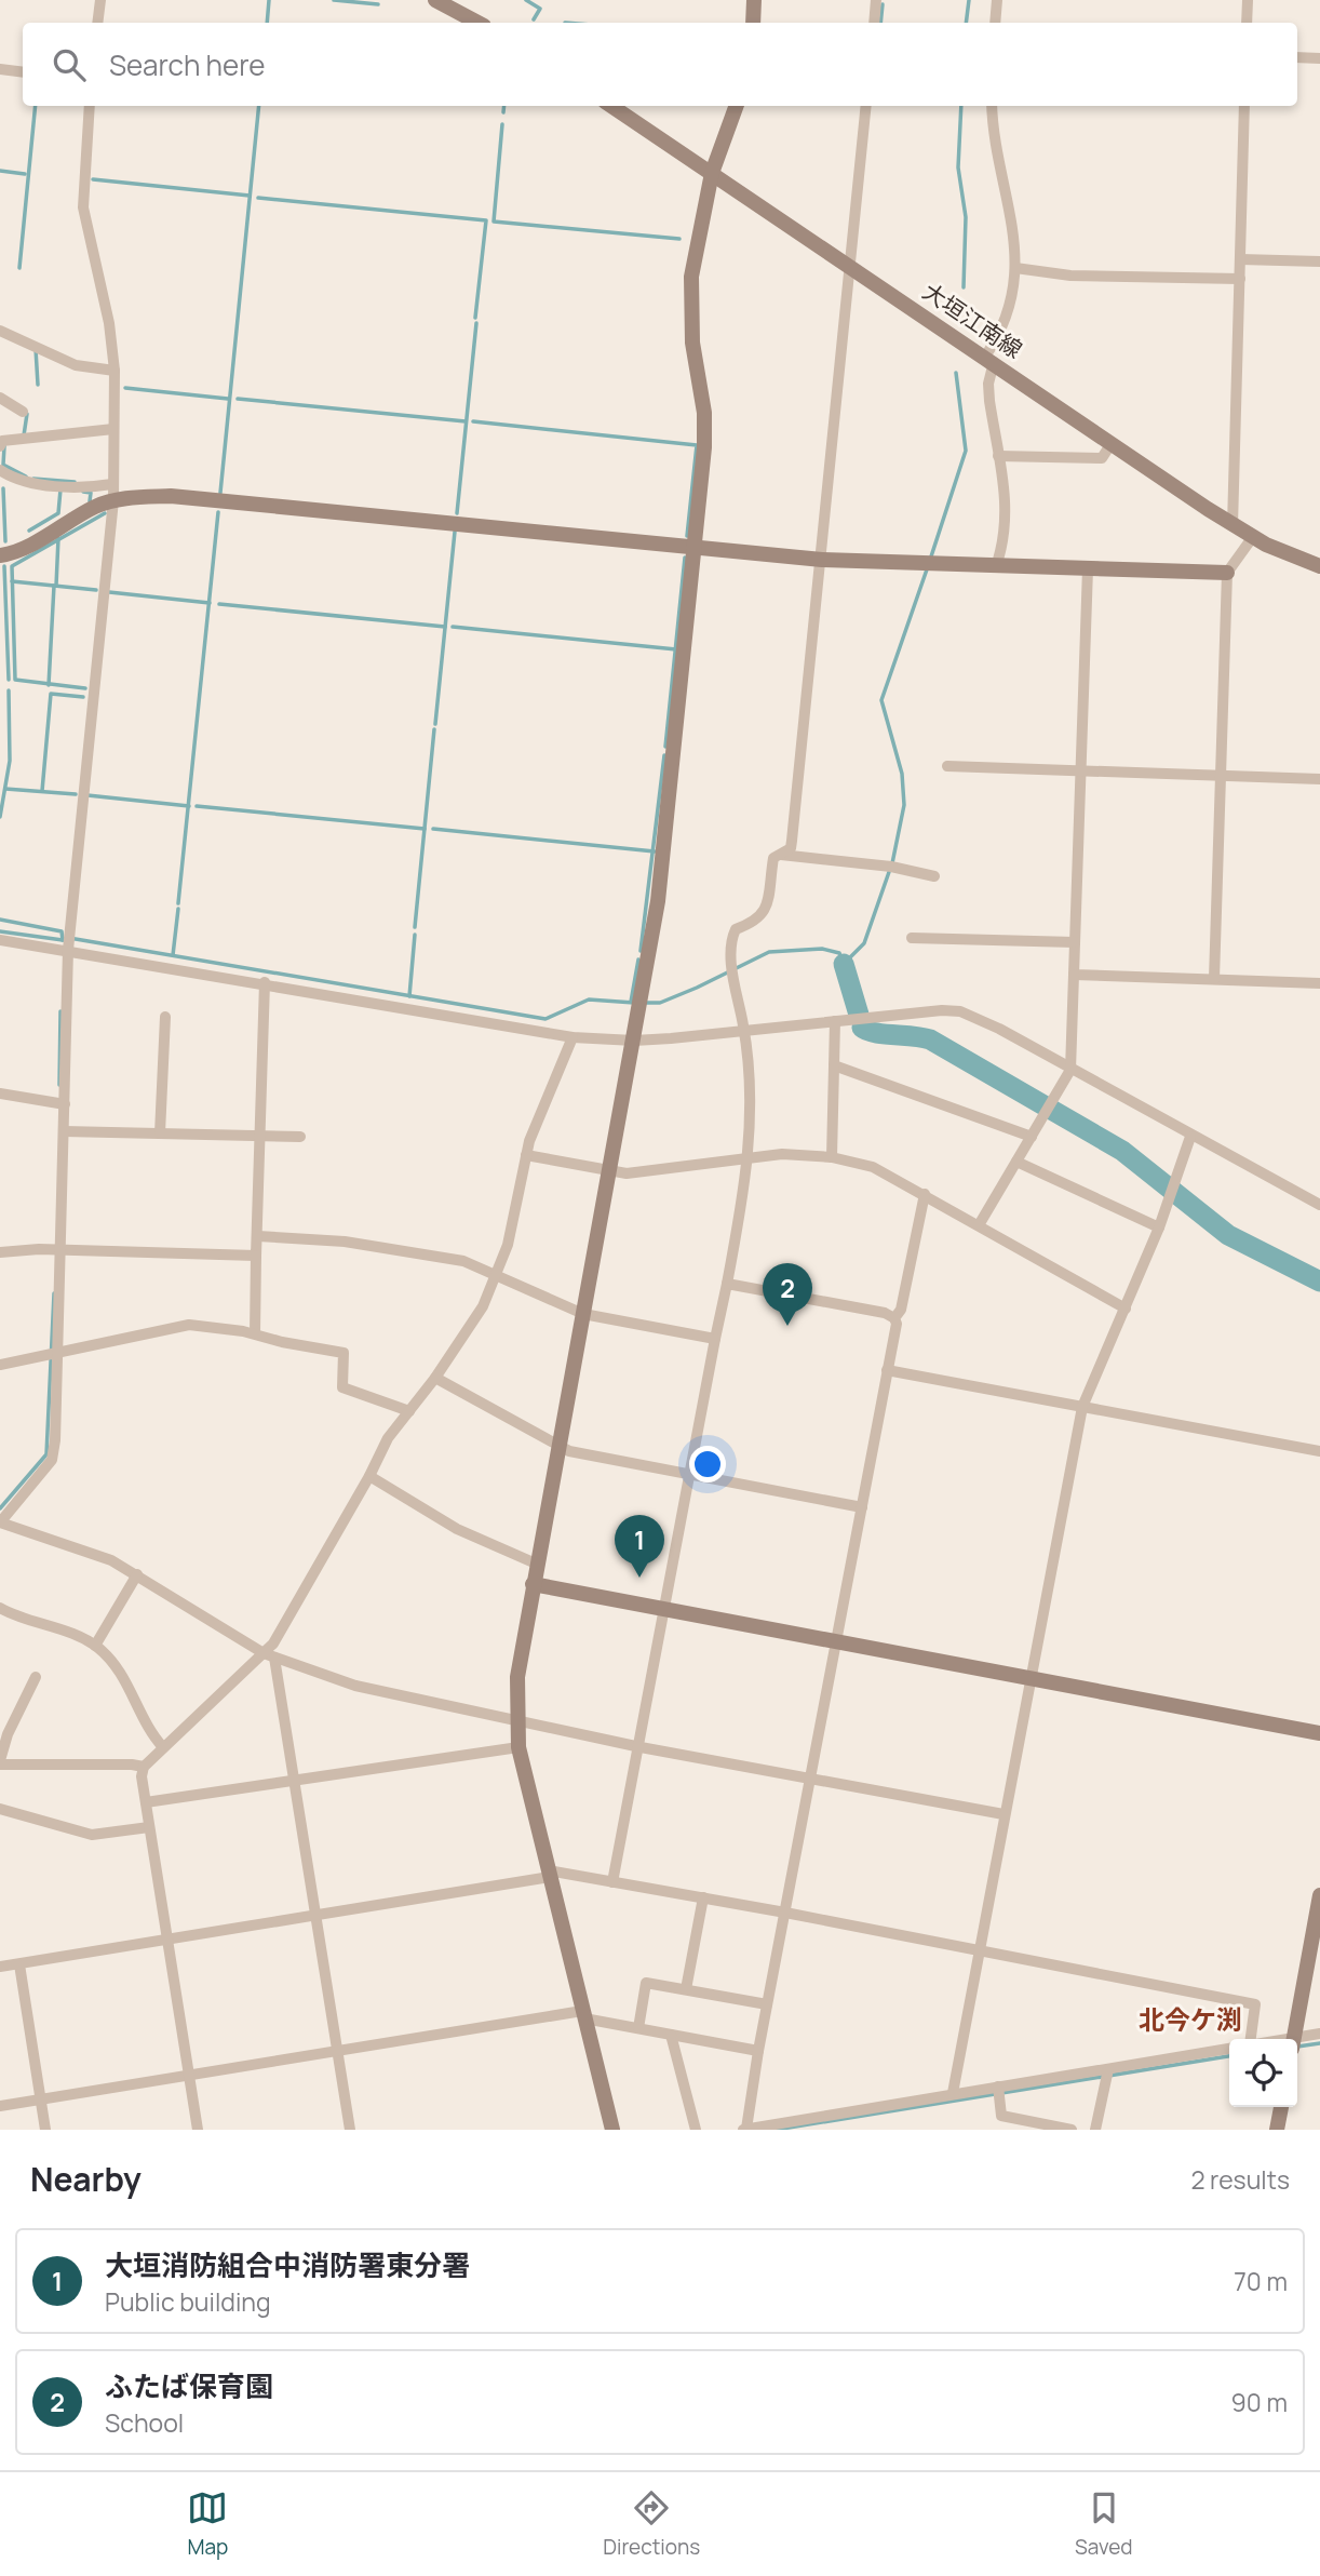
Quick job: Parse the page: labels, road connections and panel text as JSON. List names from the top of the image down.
{
  "streets": {
    "street": ["大垣江南線"]
  },
  "districts": ["北今ケ渕"],
  "page": {
    "search": "Search here",
    "pins": ["2", "1"],
    "heading": ["Nearby", "2 results"],
    "list": [
      {
        "mark": "1",
        "name": "大垣消防組合中消防署東分署",
        "note": "Public building",
        "value": "70 m"
      },
      {
        "mark": "2",
        "name": "ふたば保育園",
        "note": "School",
        "value": "90 m"
      }
    ],
    "nav": ["Map", "Directions", "Saved"]
  }
}
